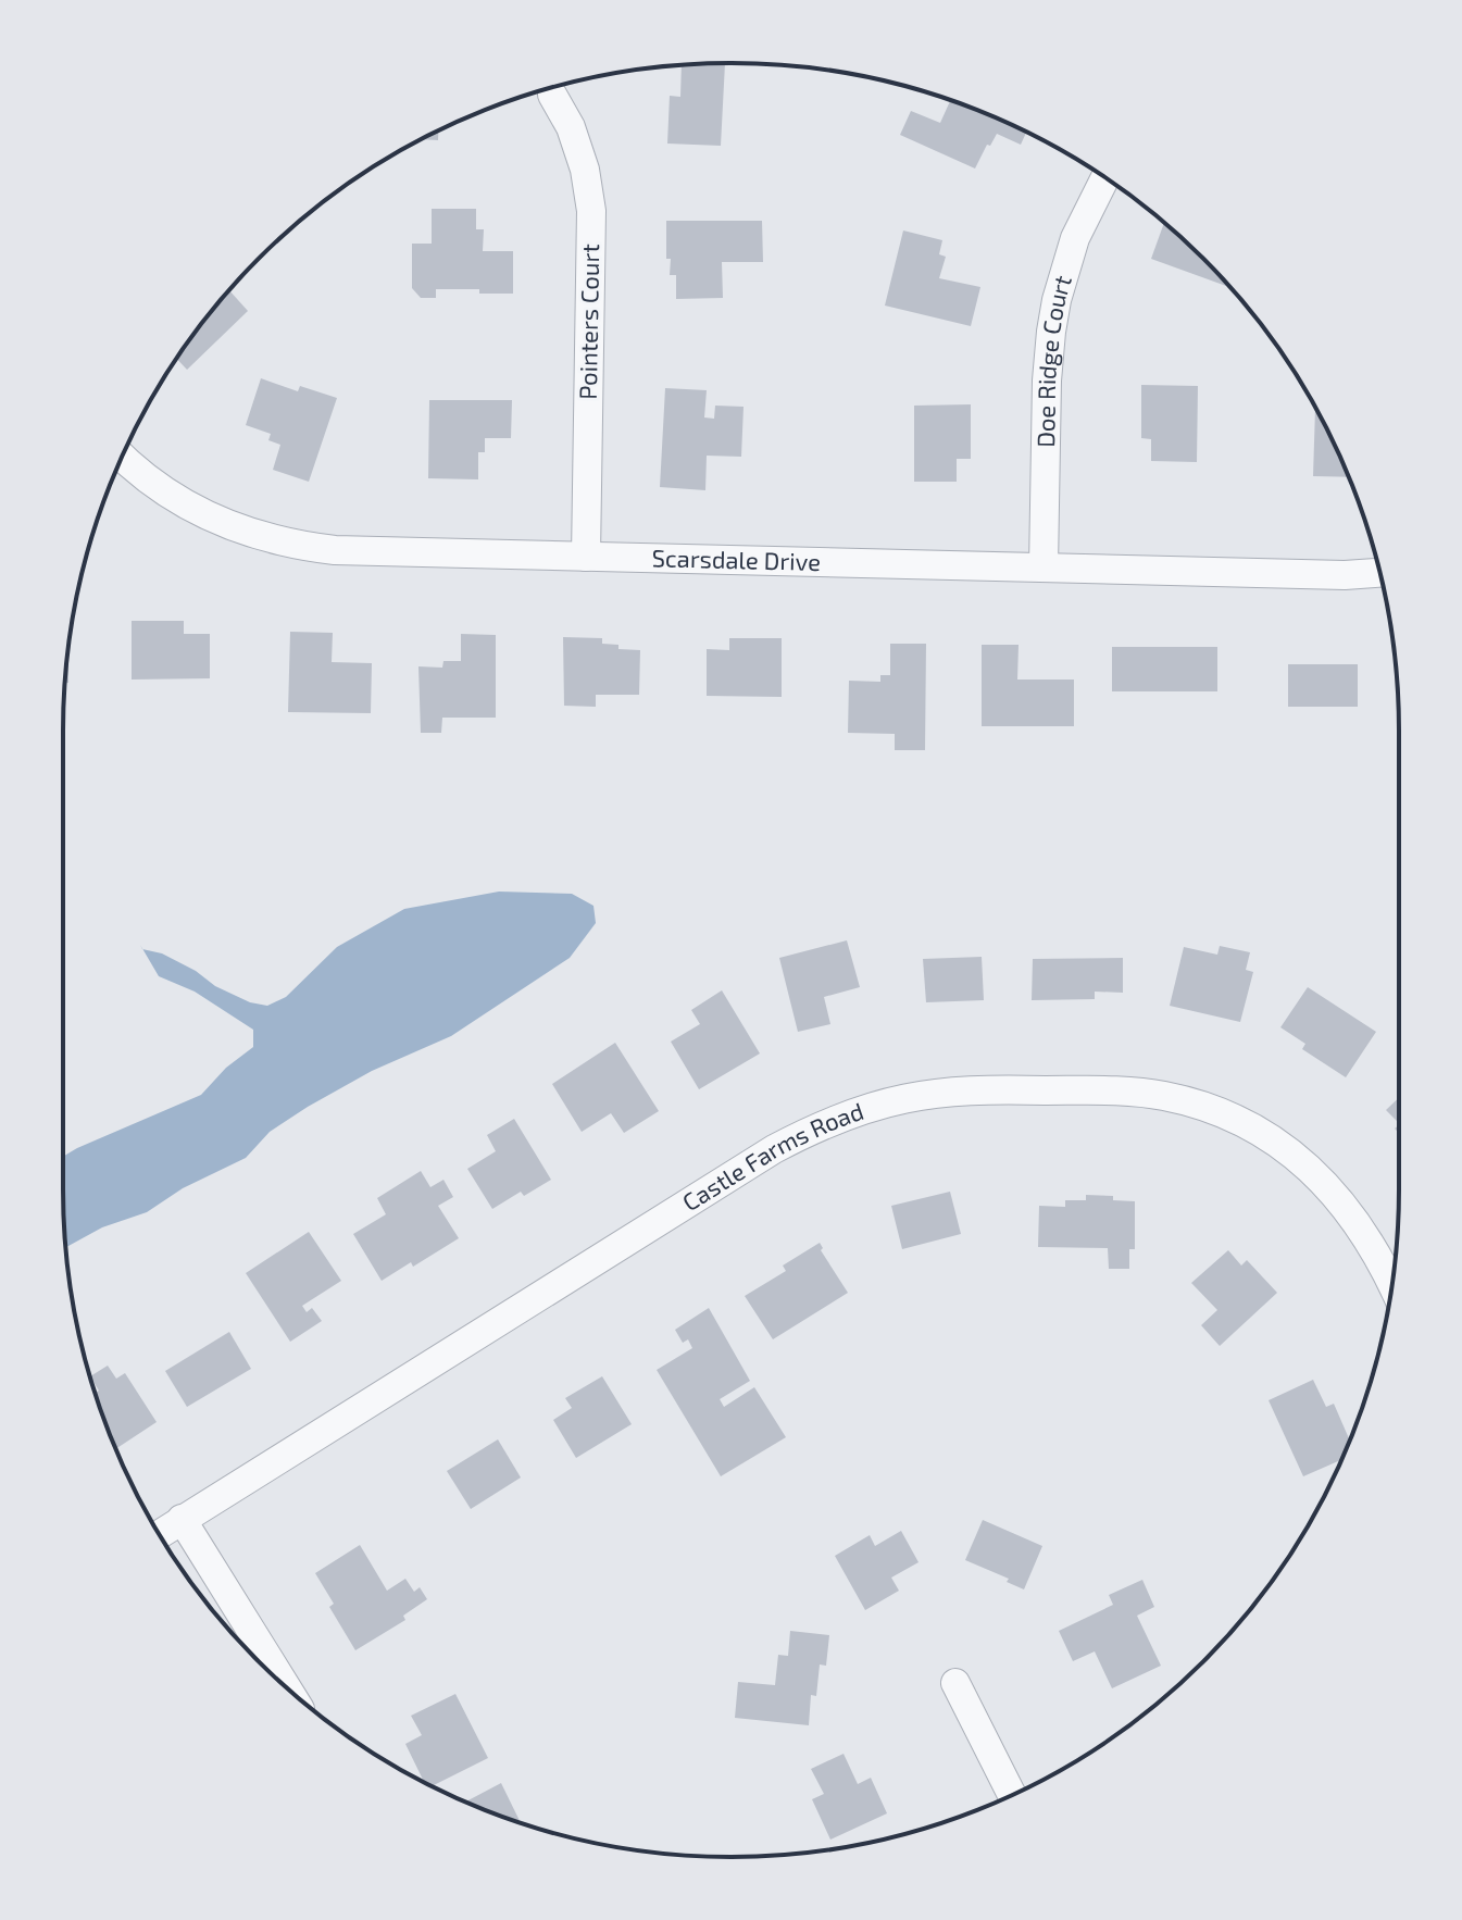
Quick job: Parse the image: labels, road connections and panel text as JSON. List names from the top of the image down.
{
  "streets": {
    "street": [
      "Pointers Court",
      "Doe Ridge Court",
      "Scarsdale Drive",
      "Castle Farms Road"
    ]
  },
  "crossings": [
    ["Pointers Court", "Scarsdale Drive"],
    ["Doe Ridge Court", "Scarsdale Drive"]
  ]
}
